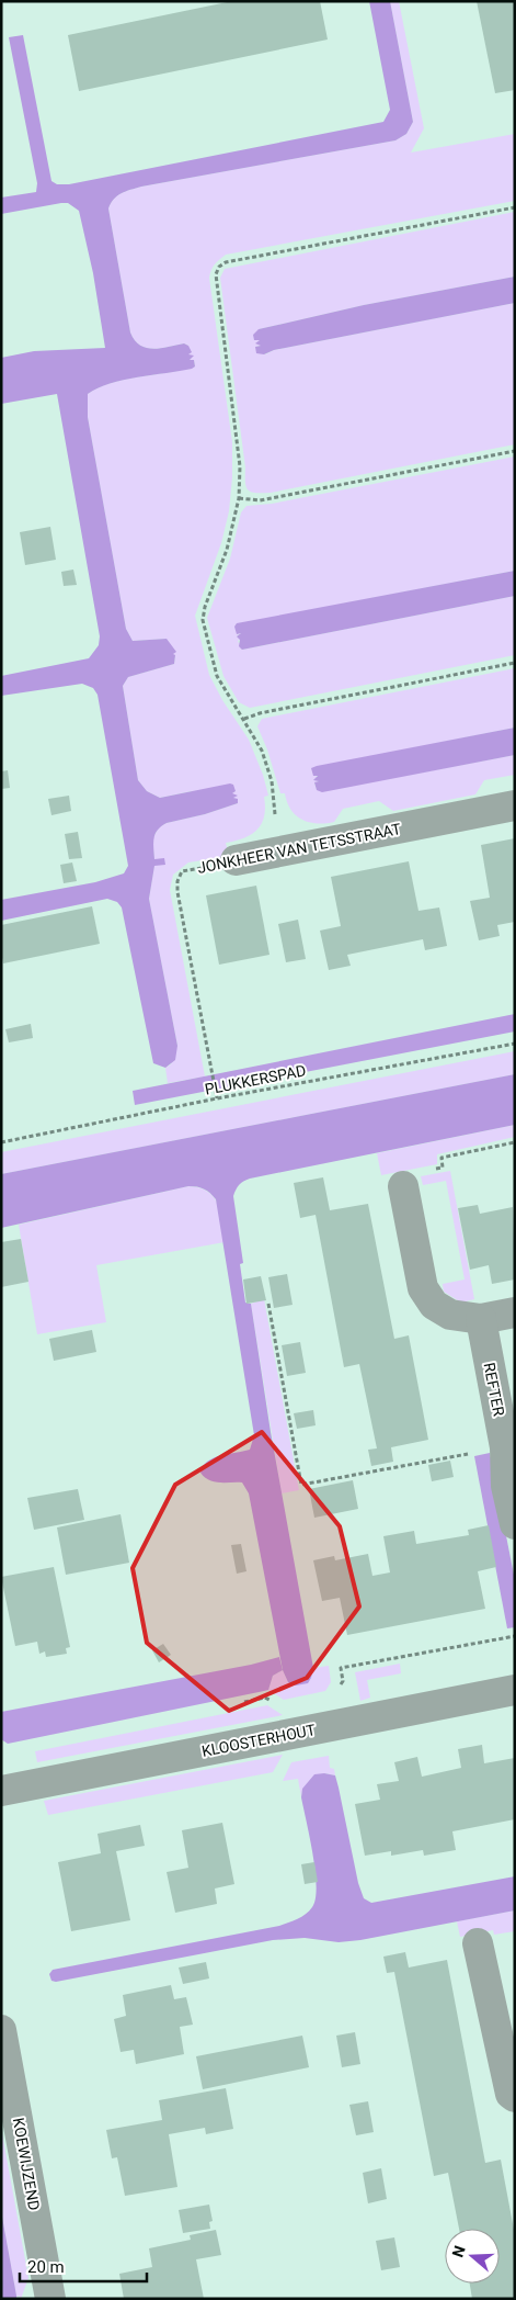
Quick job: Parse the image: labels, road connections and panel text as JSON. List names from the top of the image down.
{
  "streets": {
    "street": [
      "JONKHEER VAN TETSSTRAAT",
      "REFTER",
      "KLOOSTERHOUT",
      "KOEWIJZEND"
    ],
    "path": ["PLUKKERSPAD"]
  },
  "crossings": [
    ["JONKHEER VAN TETSSTRAAT", "PLUKKERSPAD"]
  ],
  "scale_bar": "20 m",
  "north": "left"
}
